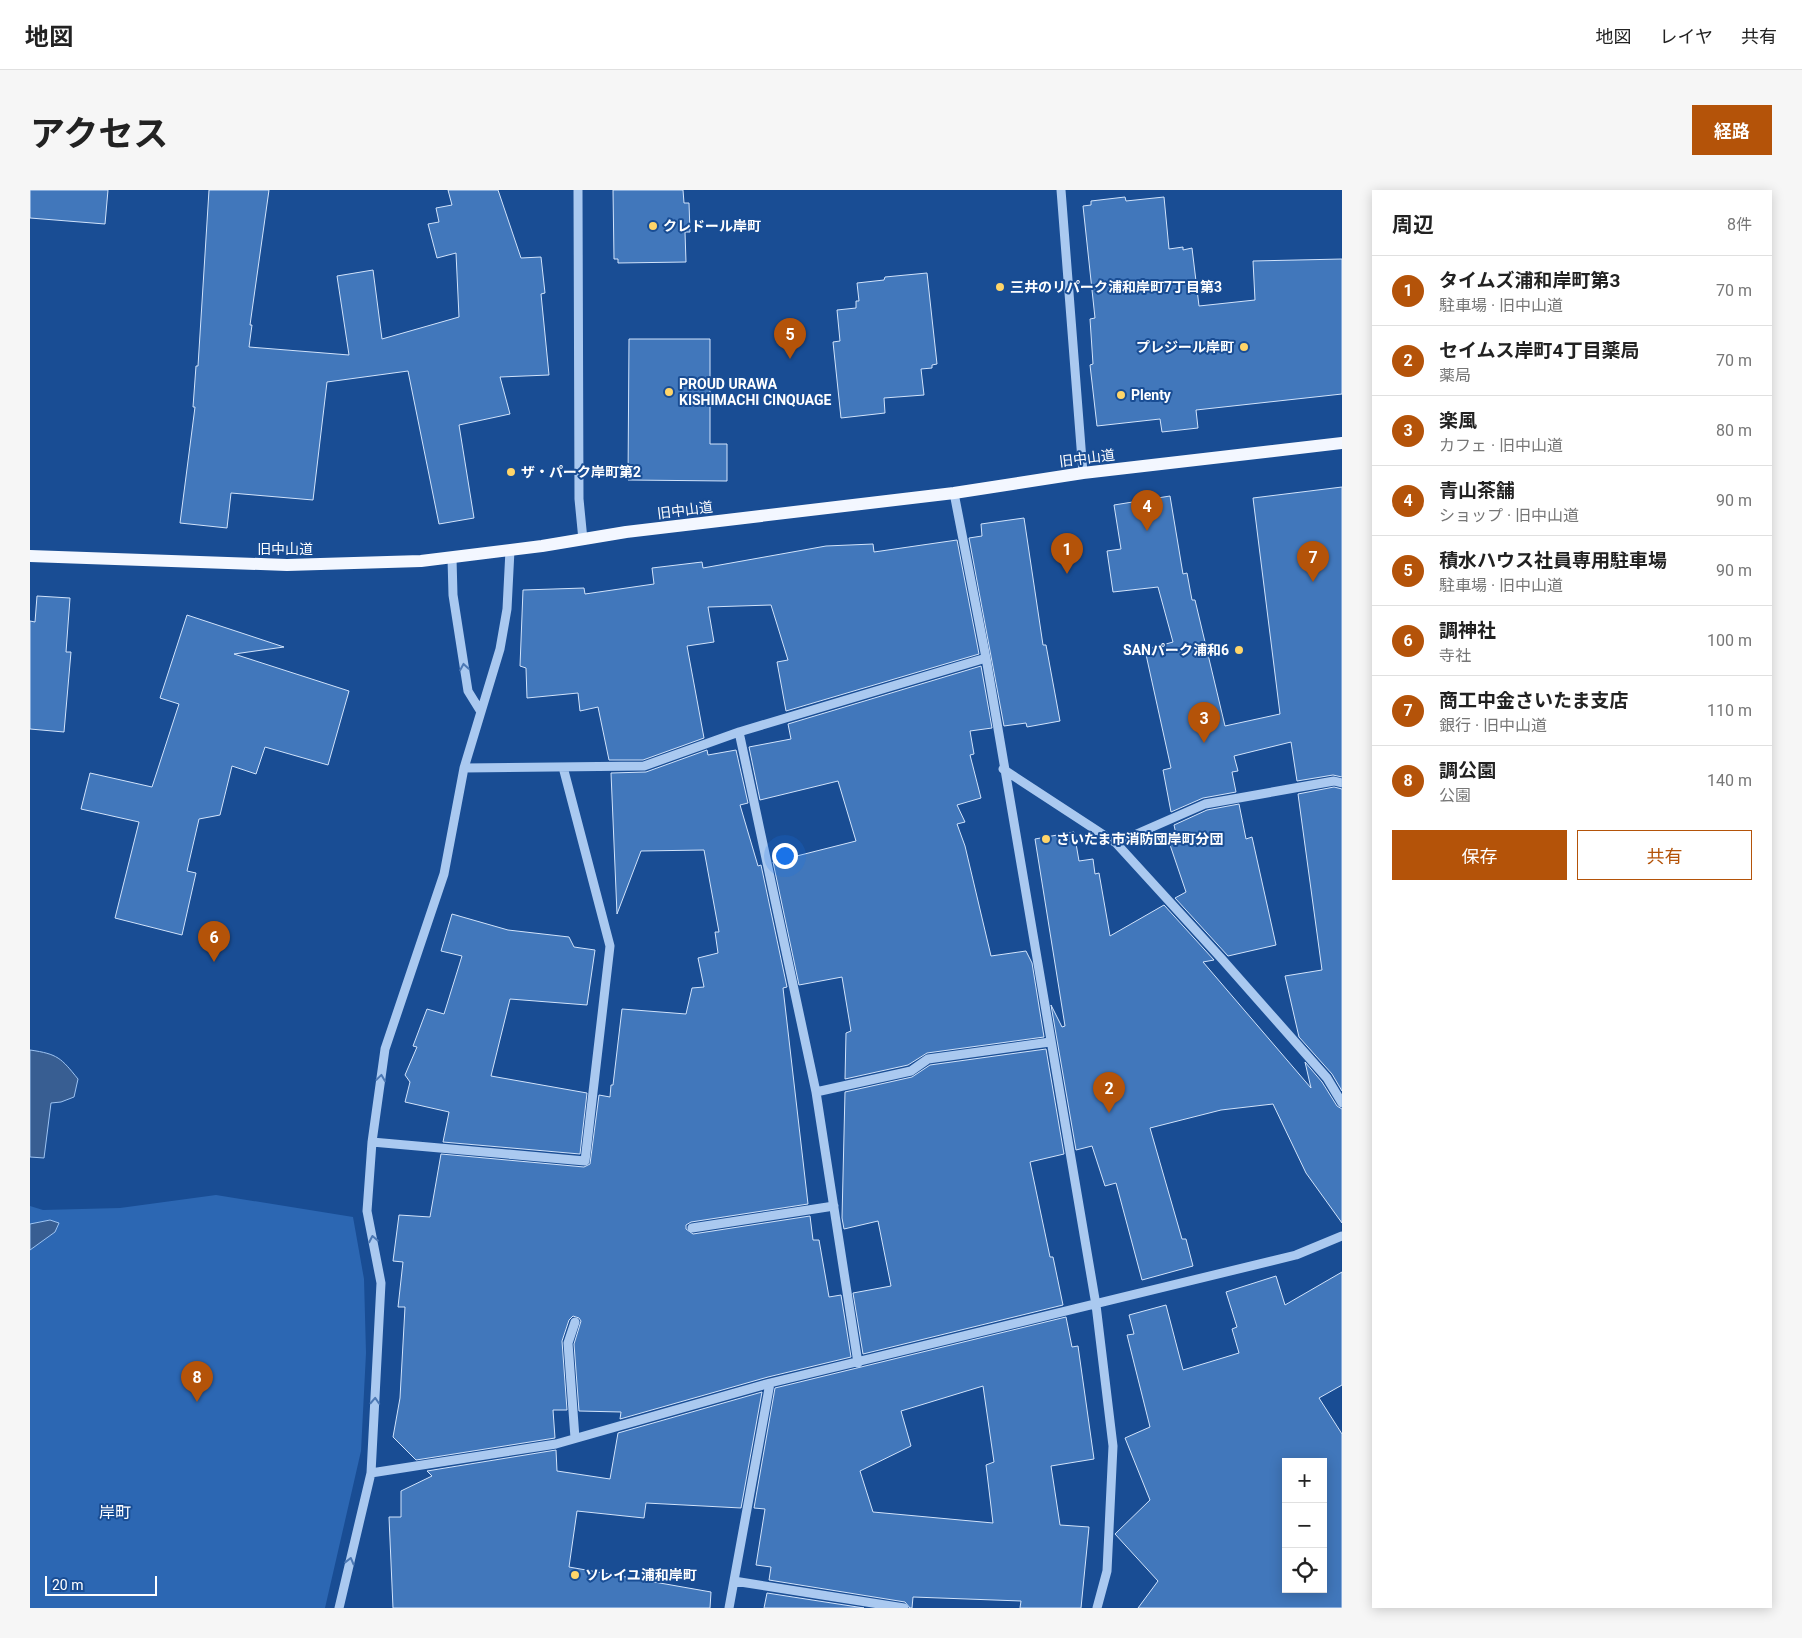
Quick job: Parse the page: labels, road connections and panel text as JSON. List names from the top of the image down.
{
  "streets": {
    "main road": ["旧中山道"]
  },
  "districts": ["岸町"],
  "places": [
    "クレドール岸町",
    "三井のリパーク浦和岸町7丁目第3",
    "プレジール岸町",
    "PROUD URAWA KISHIMACHI CINQUAGE",
    "Plenty",
    "ザ・パーク岸町第2",
    "SANパーク浦和6",
    "さいたま市消防団岸町分団",
    "ソレイユ浦和岸町"
  ],
  "scale_bar": "20 m",
  "page": {
    "header": "地図",
    "nav": ["地図", "レイヤ", "共有"],
    "title": "アクセス",
    "buttons": [
      "経路",
      ["保存", "共有"]
    ],
    "heading": ["周辺", "8件"],
    "list": [
      {
        "mark": "1",
        "name": "タイムズ浦和岸町第3",
        "note": "駐車場 · 旧中山道",
        "value": "70 m"
      },
      {
        "mark": "2",
        "name": "セイムス岸町4丁目薬局",
        "note": "薬局",
        "value": "70 m"
      },
      {
        "mark": "3",
        "name": "楽風",
        "note": "カフェ · 旧中山道",
        "value": "80 m"
      },
      {
        "mark": "4",
        "name": "青山茶舗",
        "note": "ショップ · 旧中山道",
        "value": "90 m"
      },
      {
        "mark": "5",
        "name": "積水ハウス社員専用駐車場",
        "note": "駐車場 · 旧中山道",
        "value": "90 m"
      },
      {
        "mark": "6",
        "name": "調神社",
        "note": "寺社",
        "value": "100 m"
      },
      {
        "mark": "7",
        "name": "商工中金さいたま支店",
        "note": "銀行 · 旧中山道",
        "value": "110 m"
      },
      {
        "mark": "8",
        "name": "調公園",
        "note": "公園",
        "value": "140 m"
      }
    ],
    "pins": [
      "5",
      "4",
      "1",
      "7",
      "3",
      "6",
      "2",
      "8"
    ],
    "map_buttons": ["+", "−"],
    "scale": "20 m"
  }
}
